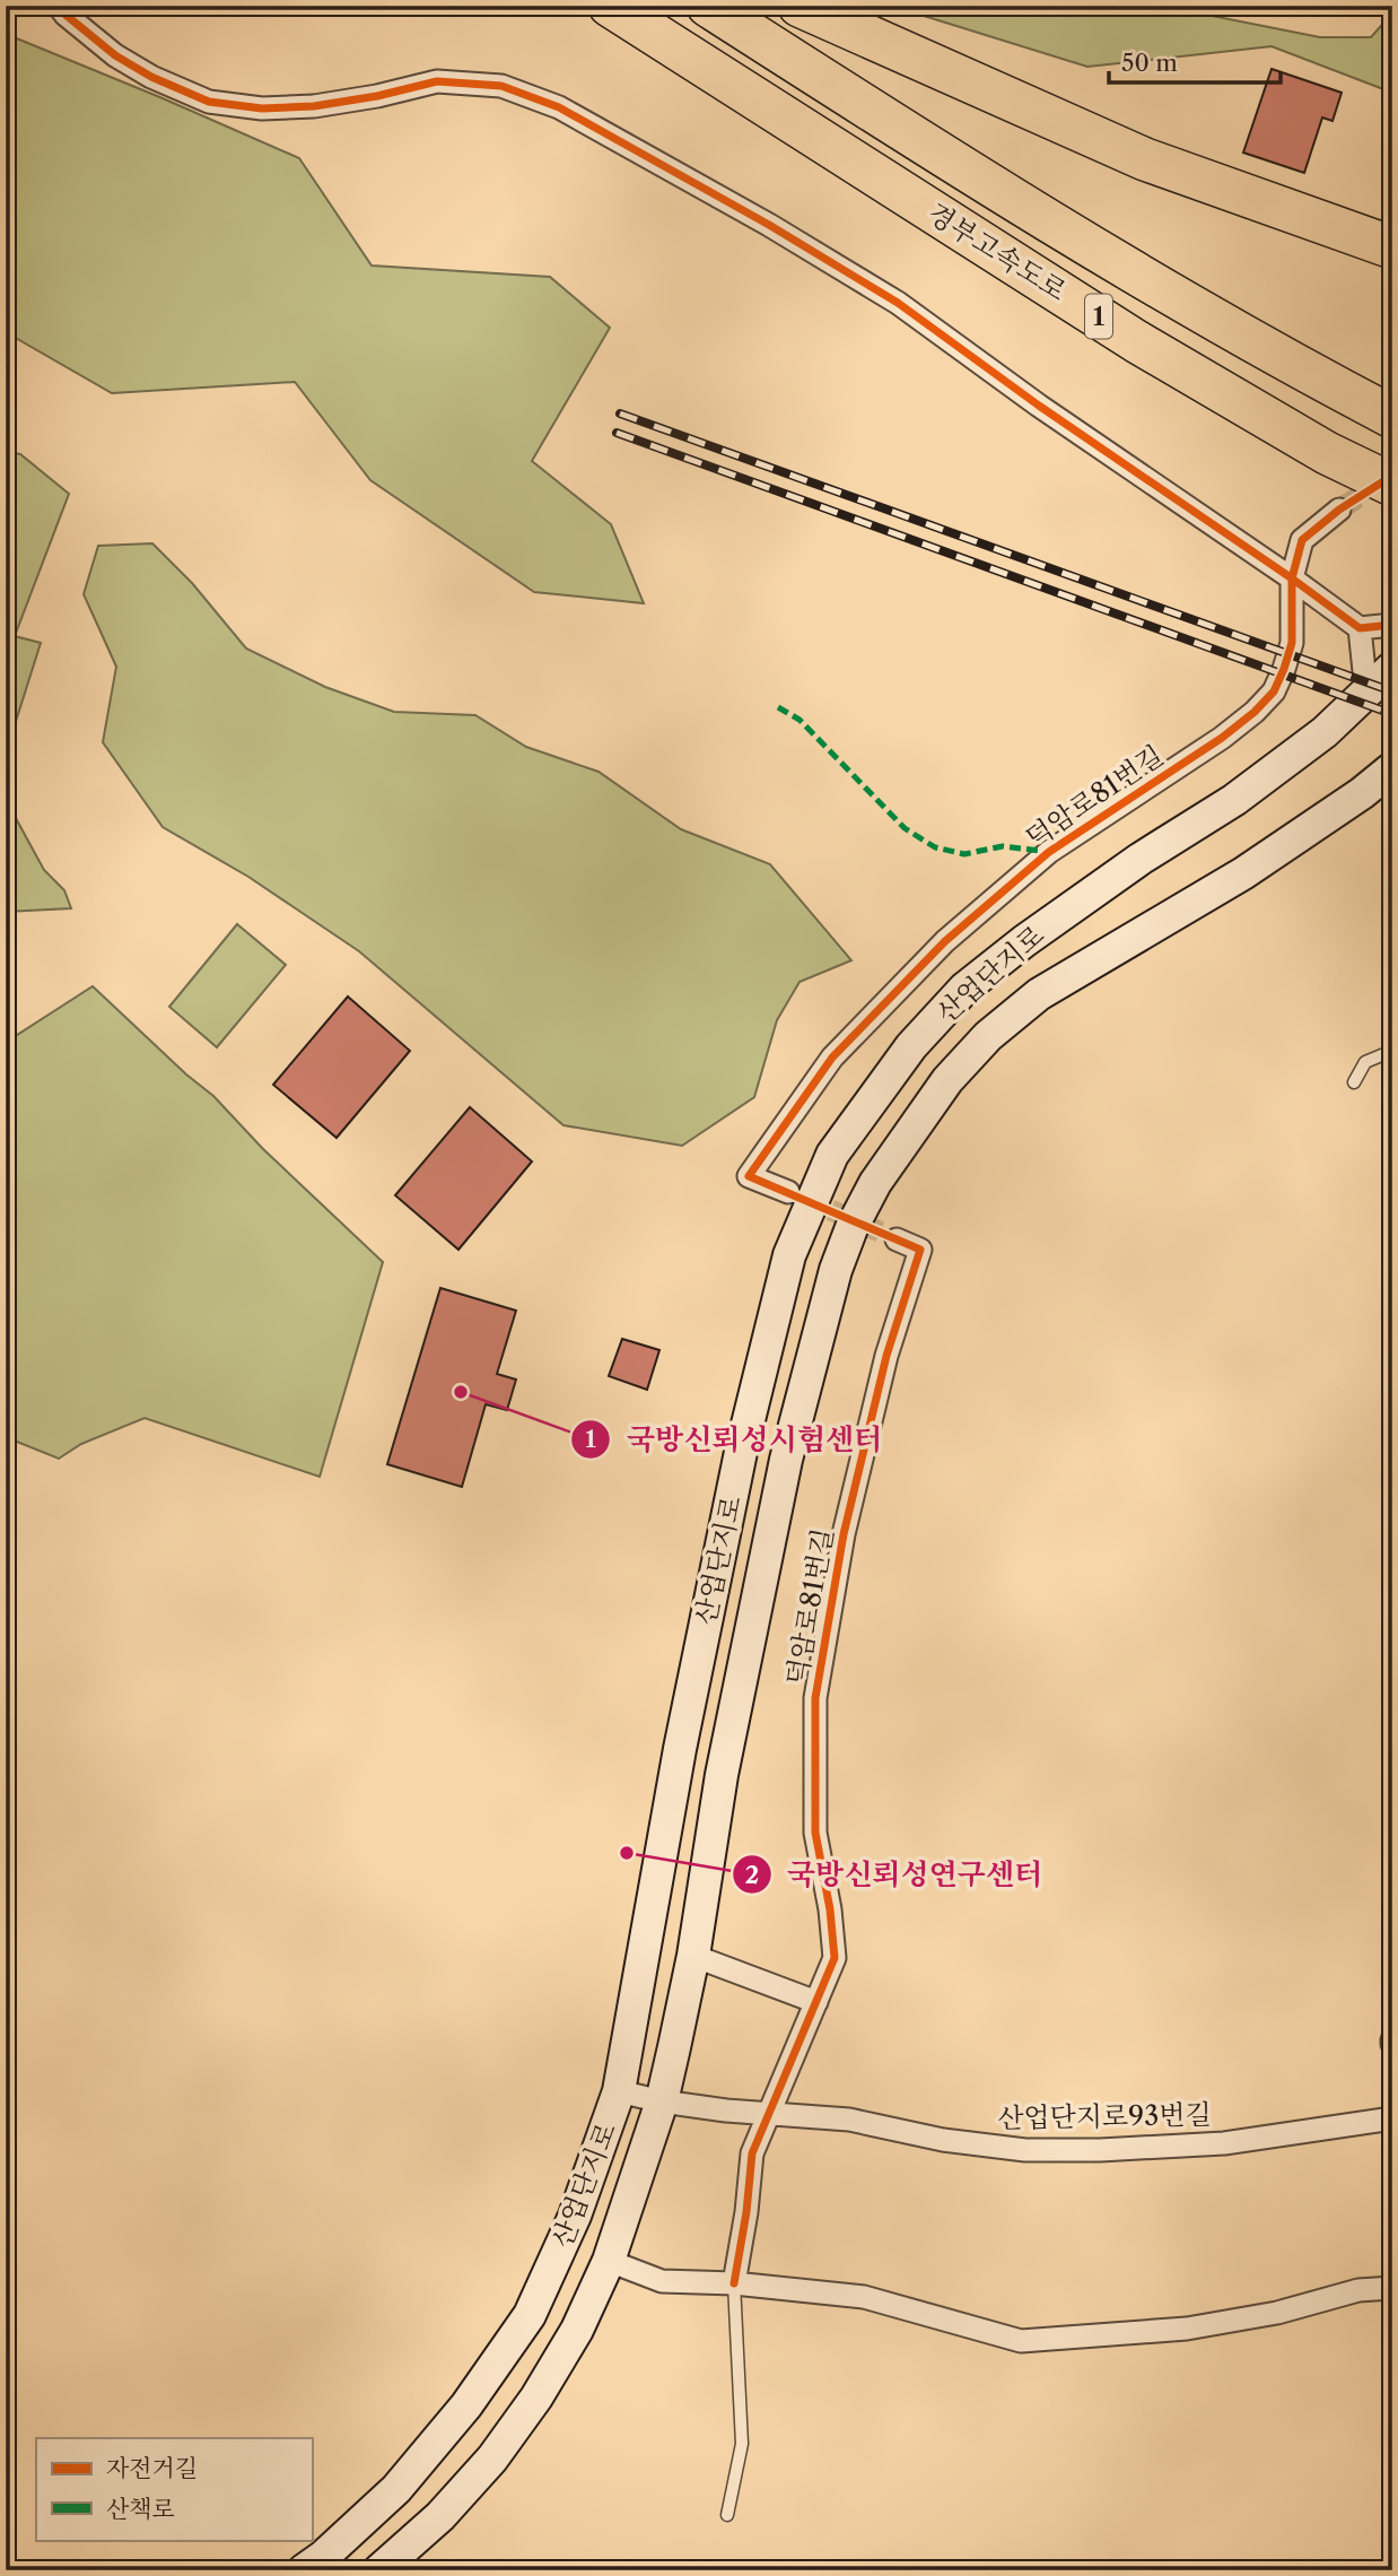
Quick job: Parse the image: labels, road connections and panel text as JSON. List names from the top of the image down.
{
  "streets": {
    "highway": ["경부고속도로", "1"],
    "main road": ["산업단지로"],
    "street": ["덕암로81번길", "산업단지로93번길"]
  },
  "crossings": [
    ["산업단지로", "산업단지로93번길"]
  ],
  "places": ["국방신뢰성시험센터", "국방신뢰성연구센터"],
  "legend": ["자전거길", "산책로"],
  "scale_bar": "50 m"
}
